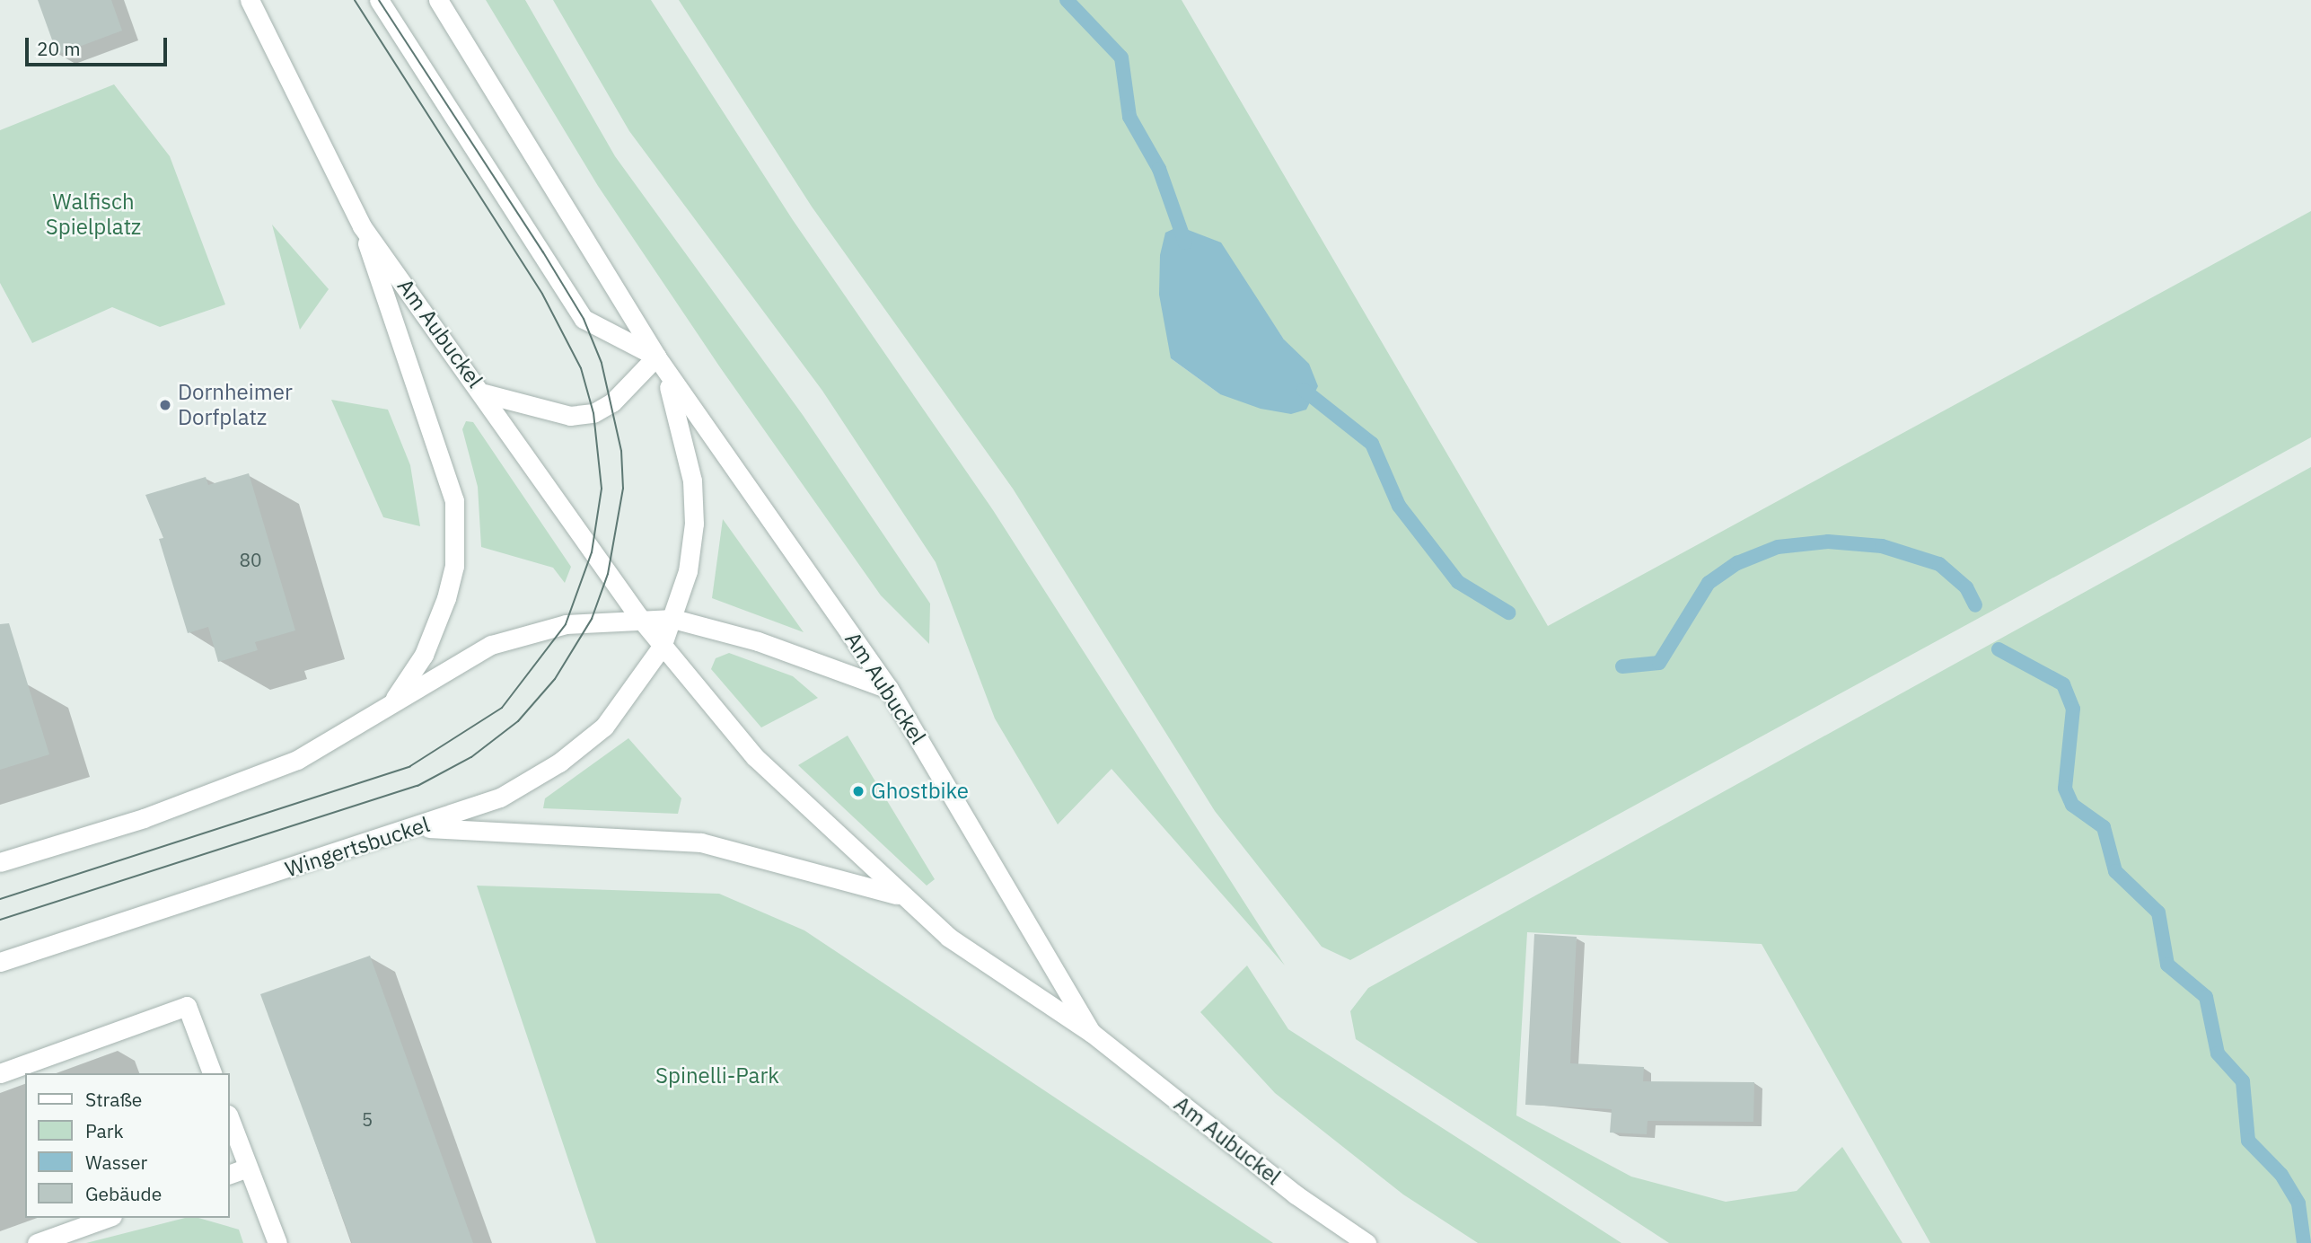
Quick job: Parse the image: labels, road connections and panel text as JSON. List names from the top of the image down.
{
  "streets": {
    "main road": ["Am Aubuckel", "Wingertsbuckel"]
  },
  "crossings": [
    ["Am Aubuckel", "Wingertsbuckel"]
  ],
  "parks": ["Walfisch Spielplatz", "Spinelli-Park"],
  "places": ["Dornheimer Dorfplatz", "Ghostbike"],
  "house_numbers": ["80", "5"],
  "legend": [
    "Straße",
    "Park",
    "Wasser",
    "Gebäude"
  ],
  "scale_bar": "20 m"
}
